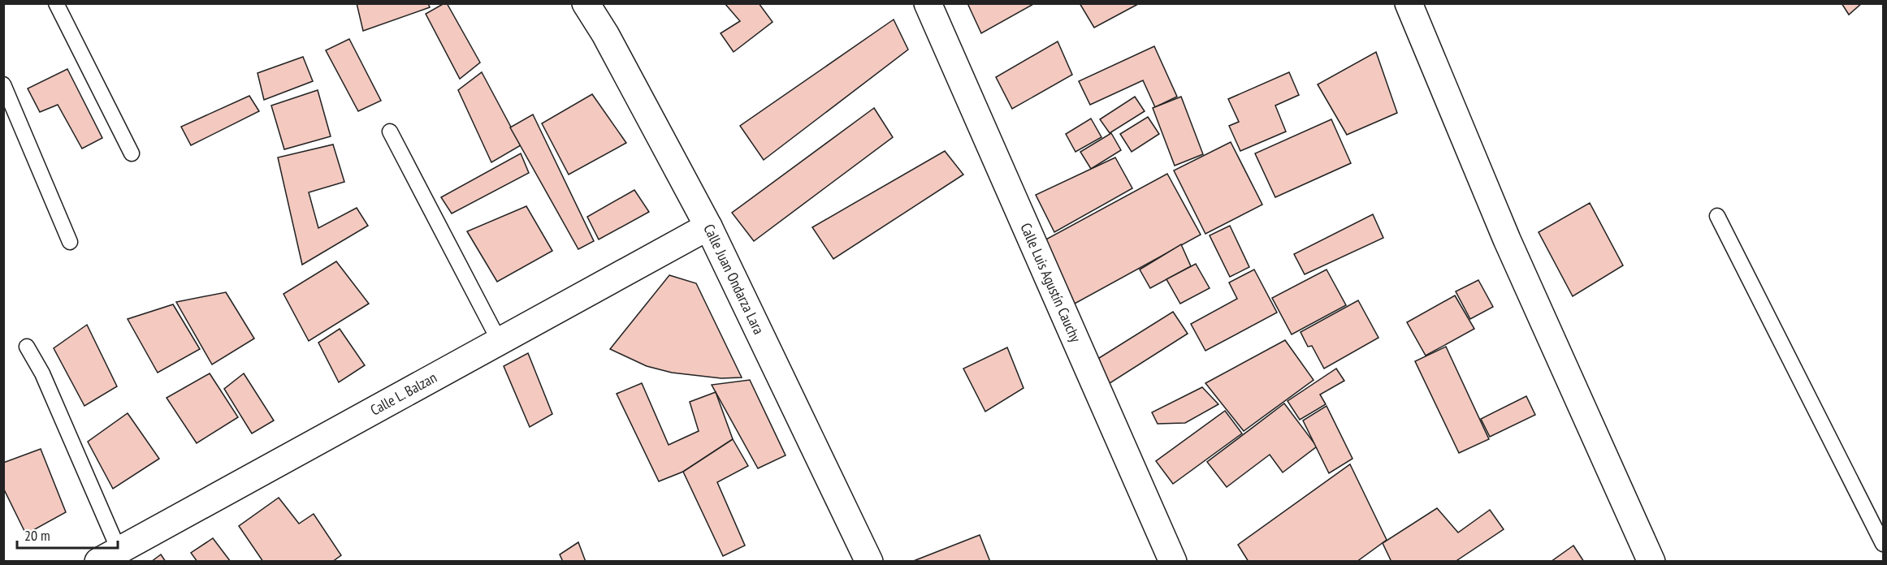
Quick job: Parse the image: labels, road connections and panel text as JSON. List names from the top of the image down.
{
  "streets": {
    "street": ["Calle Juan Ondarza Lara", "Calle Luis Agustín Cauchy", "Calle L. Balzan"]
  },
  "crossings": [
    ["Calle Juan Ondarza Lara", "Calle L. Balzan"]
  ],
  "scale_bar": "20 m"
}
